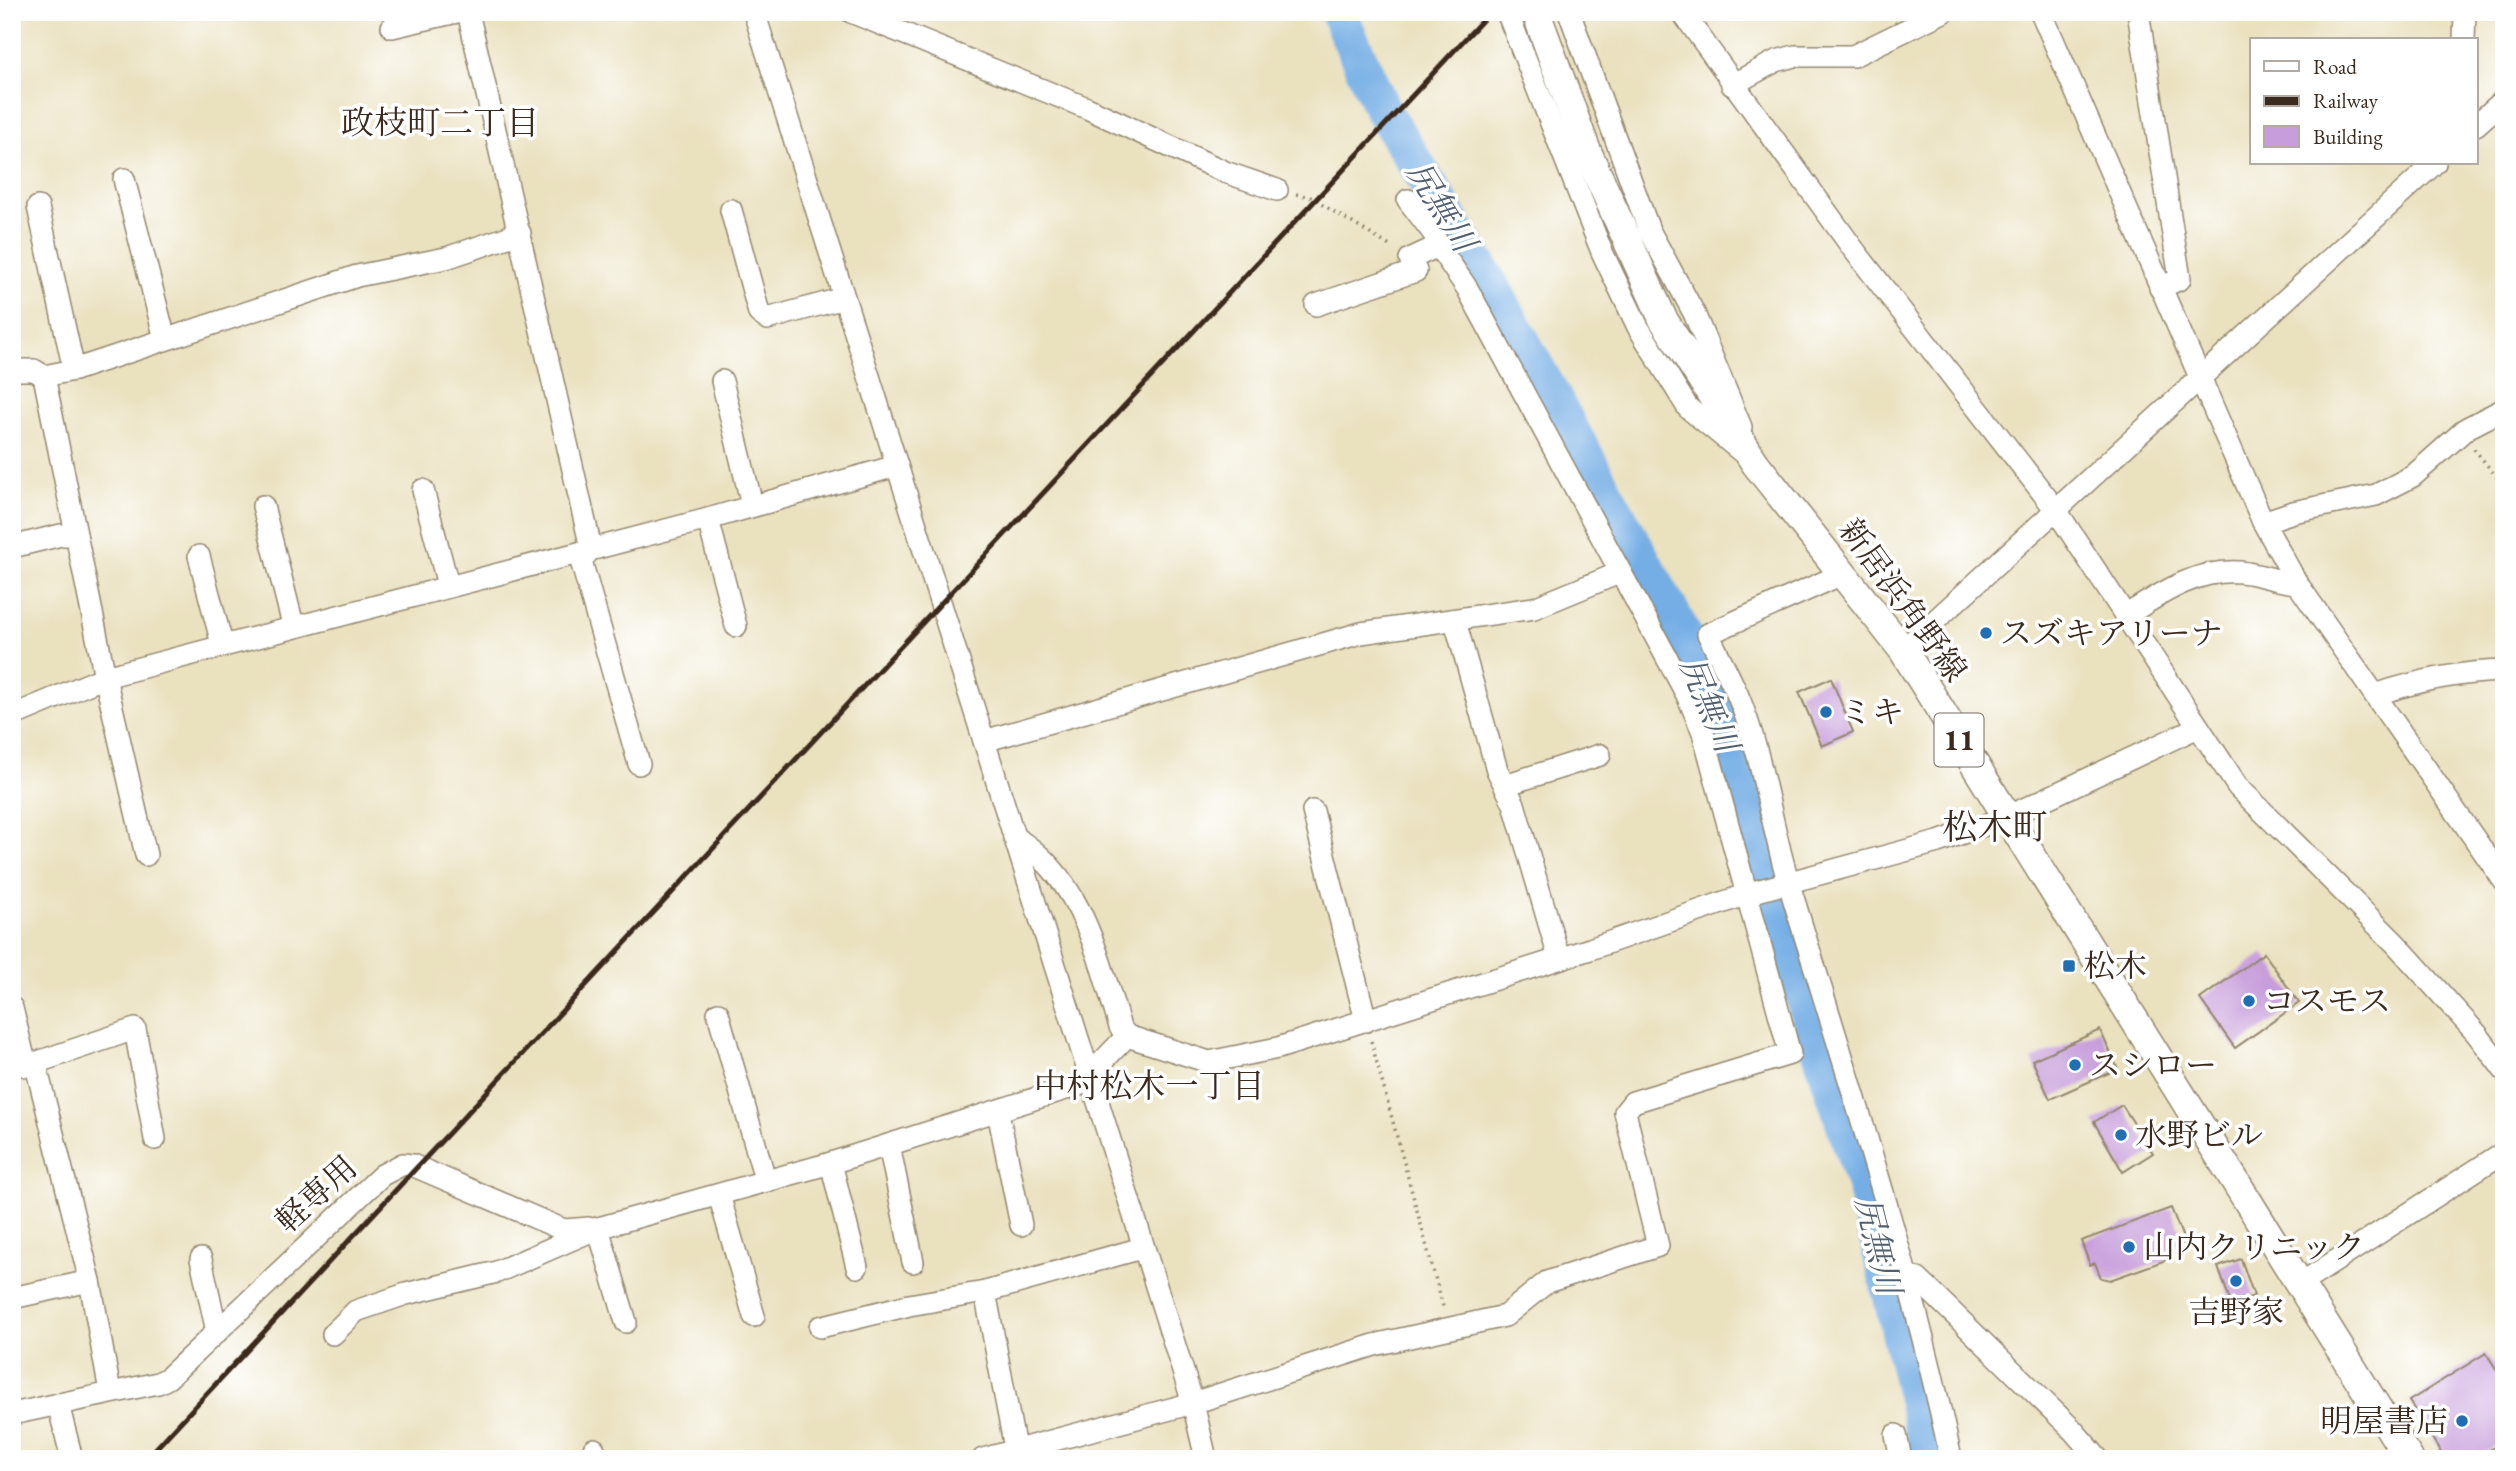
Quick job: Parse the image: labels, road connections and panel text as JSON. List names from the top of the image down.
{
  "streets": {
    "main road": ["新居浜角野線", "11"],
    "street": ["軽専用"]
  },
  "districts": ["政枝町二丁目", "松木町", "中村松木一丁目"],
  "water": ["尻無川"],
  "places": {
    "other": [
      "スズキアリーナ",
      "ミキ",
      "コスモス",
      "スシロー",
      "水野ビル",
      "山内クリニック",
      "吉野家",
      "明屋書店"
    ],
    "transit": ["松木"]
  },
  "legend": ["Road", "Railway", "Building"]
}
